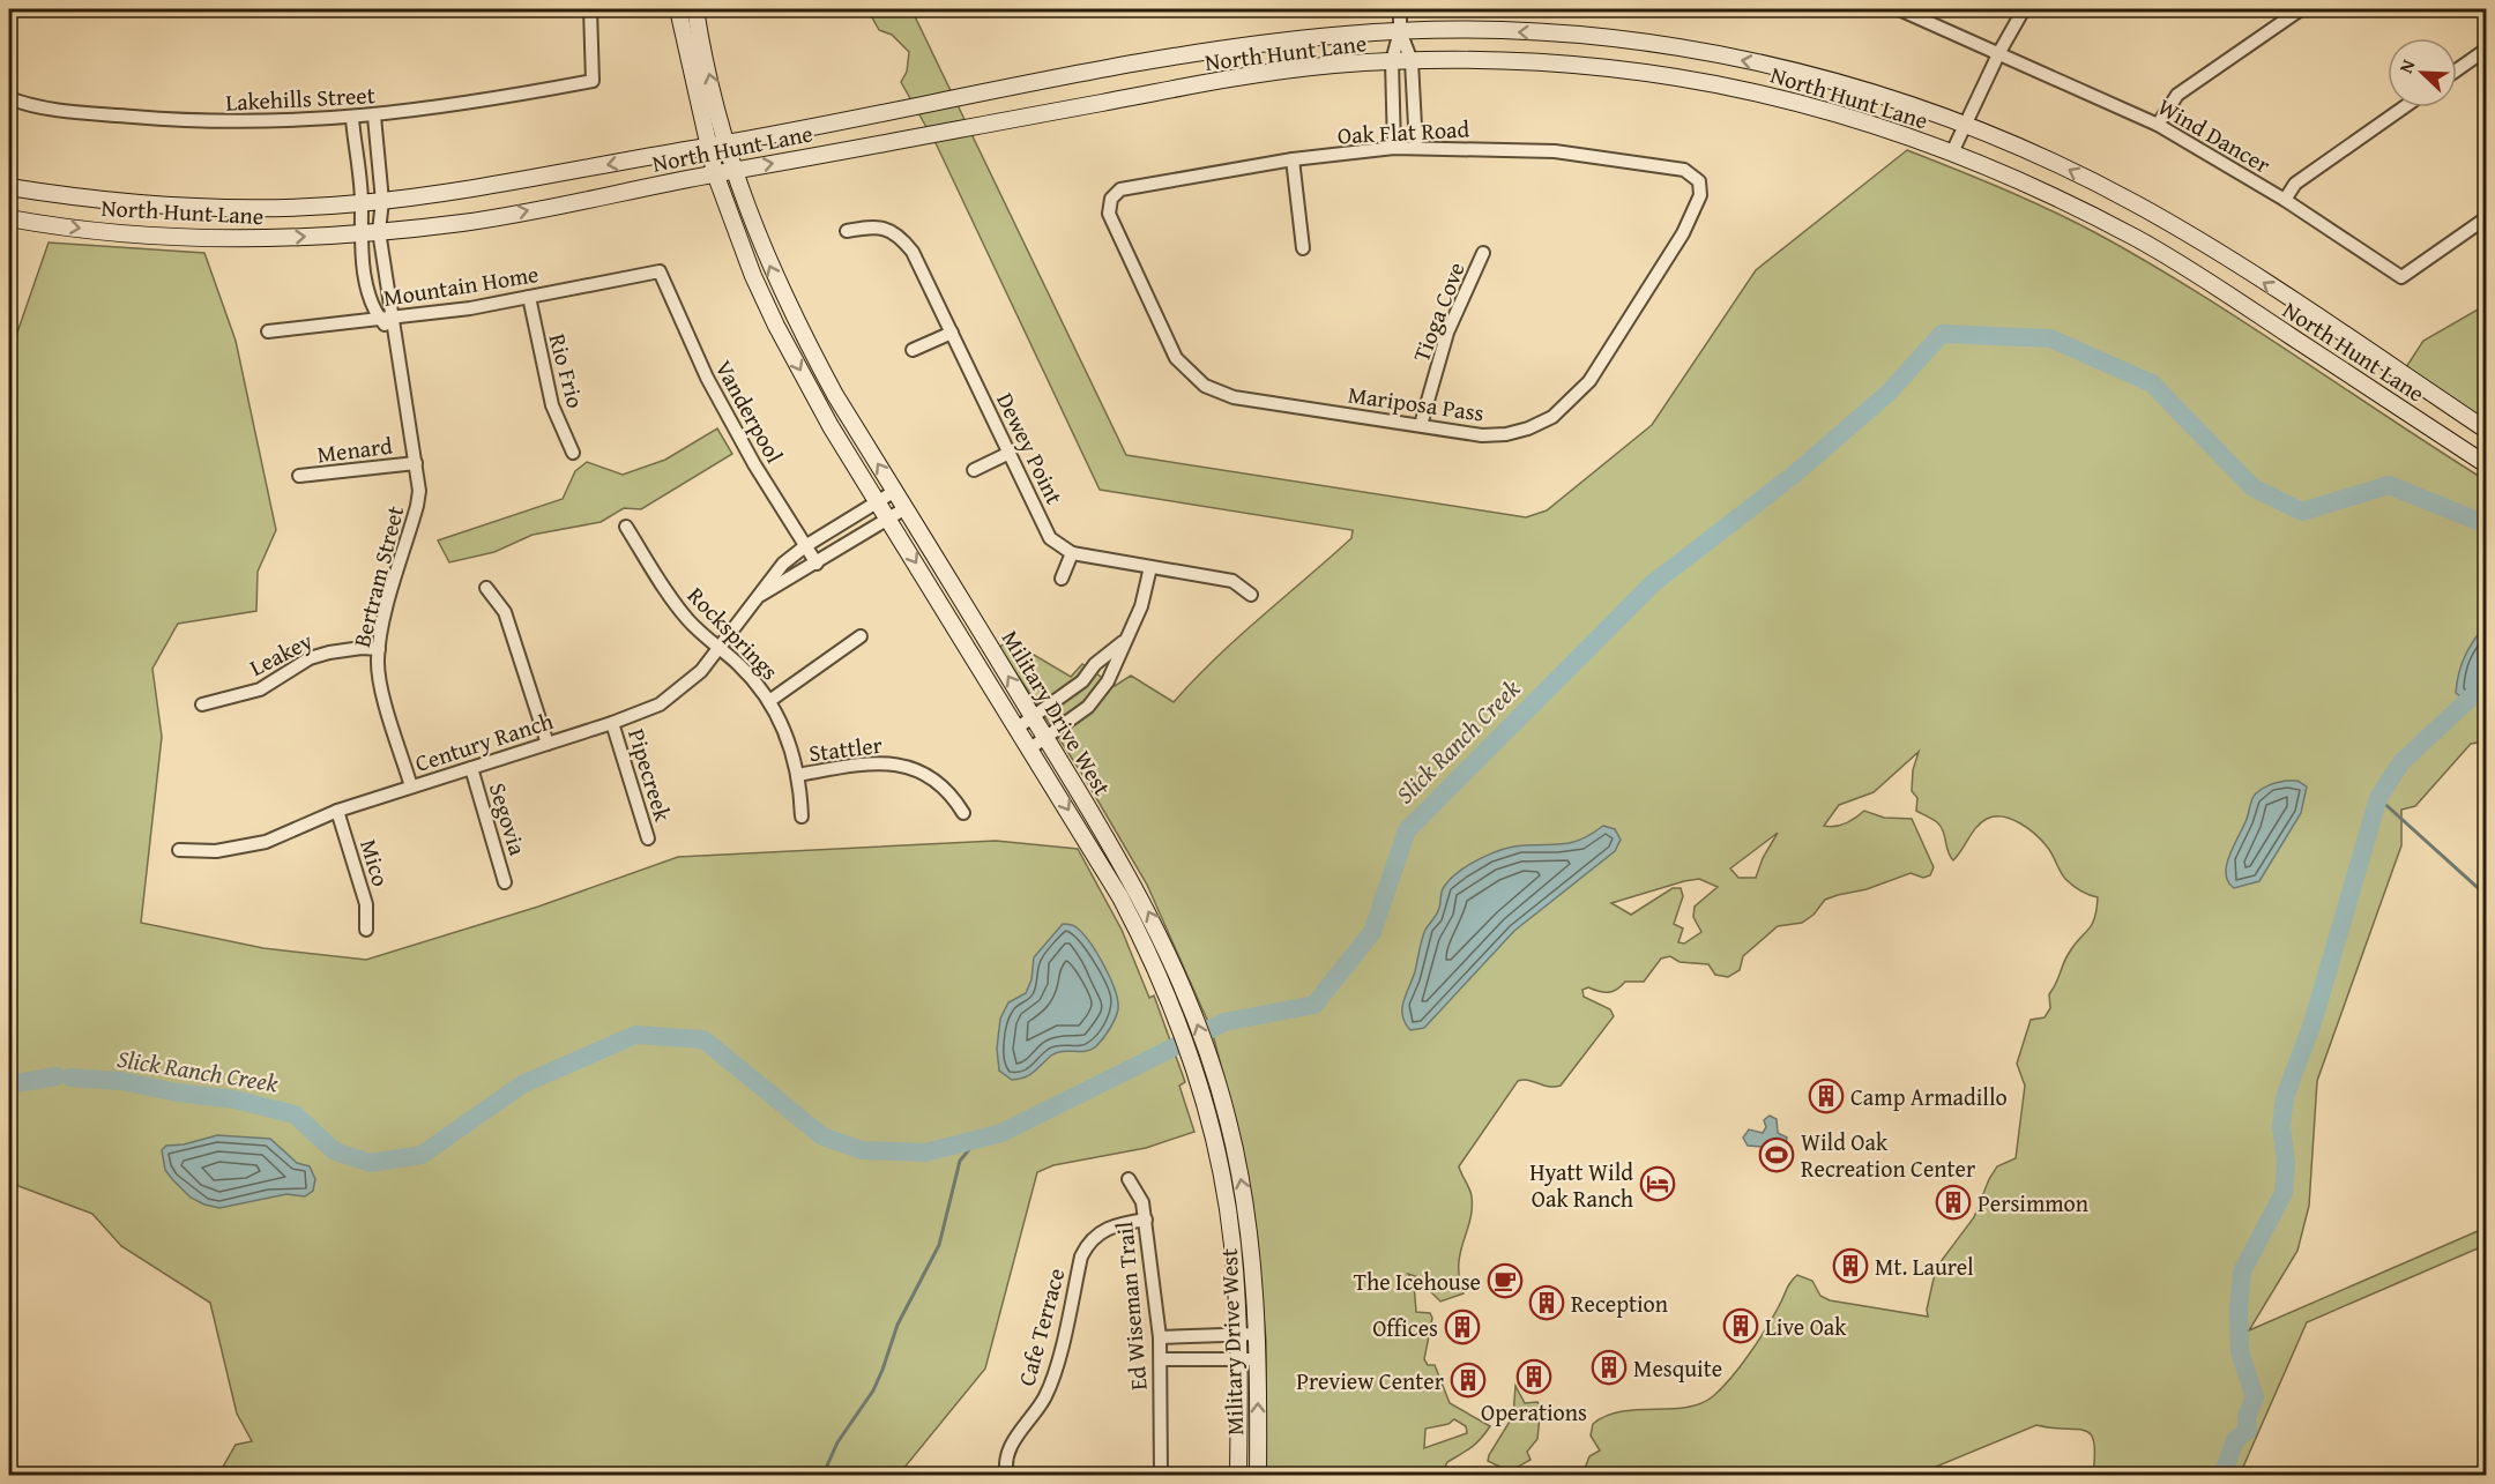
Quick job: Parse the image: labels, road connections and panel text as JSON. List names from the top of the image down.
{
  "streets": {
    "main road": ["North Hunt Lane", "Military Drive West"],
    "street": [
      "Lakehills Street",
      "Oak Flat Road",
      "Wind Dancer",
      "Mountain Home",
      "Tioga Cove",
      "Rio Frio",
      "Mariposa Pass",
      "Vanderpool",
      "Dewey Point",
      "Menard",
      "Bertram Street",
      "Rocksprings",
      "Leakey",
      "Century Ranch",
      "Stattler",
      "Pipecreek",
      "Segovia",
      "Mico",
      "Ed Wiseman Trail",
      "Cafe Terrace"
    ]
  },
  "crossings": [
    ["North Hunt Lane", "Bertram Street"],
    ["North Hunt Lane", "Military Drive West"],
    ["Lakehills Street", "Bertram Street"],
    ["Oak Flat Road", "Mariposa Pass"],
    ["Mountain Home", "Rio Frio"],
    ["Mountain Home", "Vanderpool"],
    ["Mountain Home", "Bertram Street"],
    ["Tioga Cove", "Mariposa Pass"],
    ["Vanderpool", "Century Ranch"],
    ["Menard", "Bertram Street"],
    ["Bertram Street", "Leakey"],
    ["Bertram Street", "Century Ranch"],
    ["Rocksprings", "Century Ranch"],
    ["Rocksprings", "Stattler"],
    ["Military Drive West", "Century Ranch"],
    ["Century Ranch", "Pipecreek"],
    ["Century Ranch", "Segovia"],
    ["Century Ranch", "Mico"],
    ["Ed Wiseman Trail", "Cafe Terrace"]
  ],
  "water": ["Slick Ranch Creek"],
  "places": {
    "building": [
      "Camp Armadillo",
      "Persimmon",
      "Mt. Laurel",
      "Reception",
      "Live Oak",
      "Offices",
      "Mesquite",
      "Operations",
      "Preview Center"
    ],
    "sports": ["Wild Oak Recreation Center"],
    "hotel": ["Hyatt Wild Oak Ranch"],
    "cafe": ["The Icehouse"]
  },
  "north": "top left"
}
